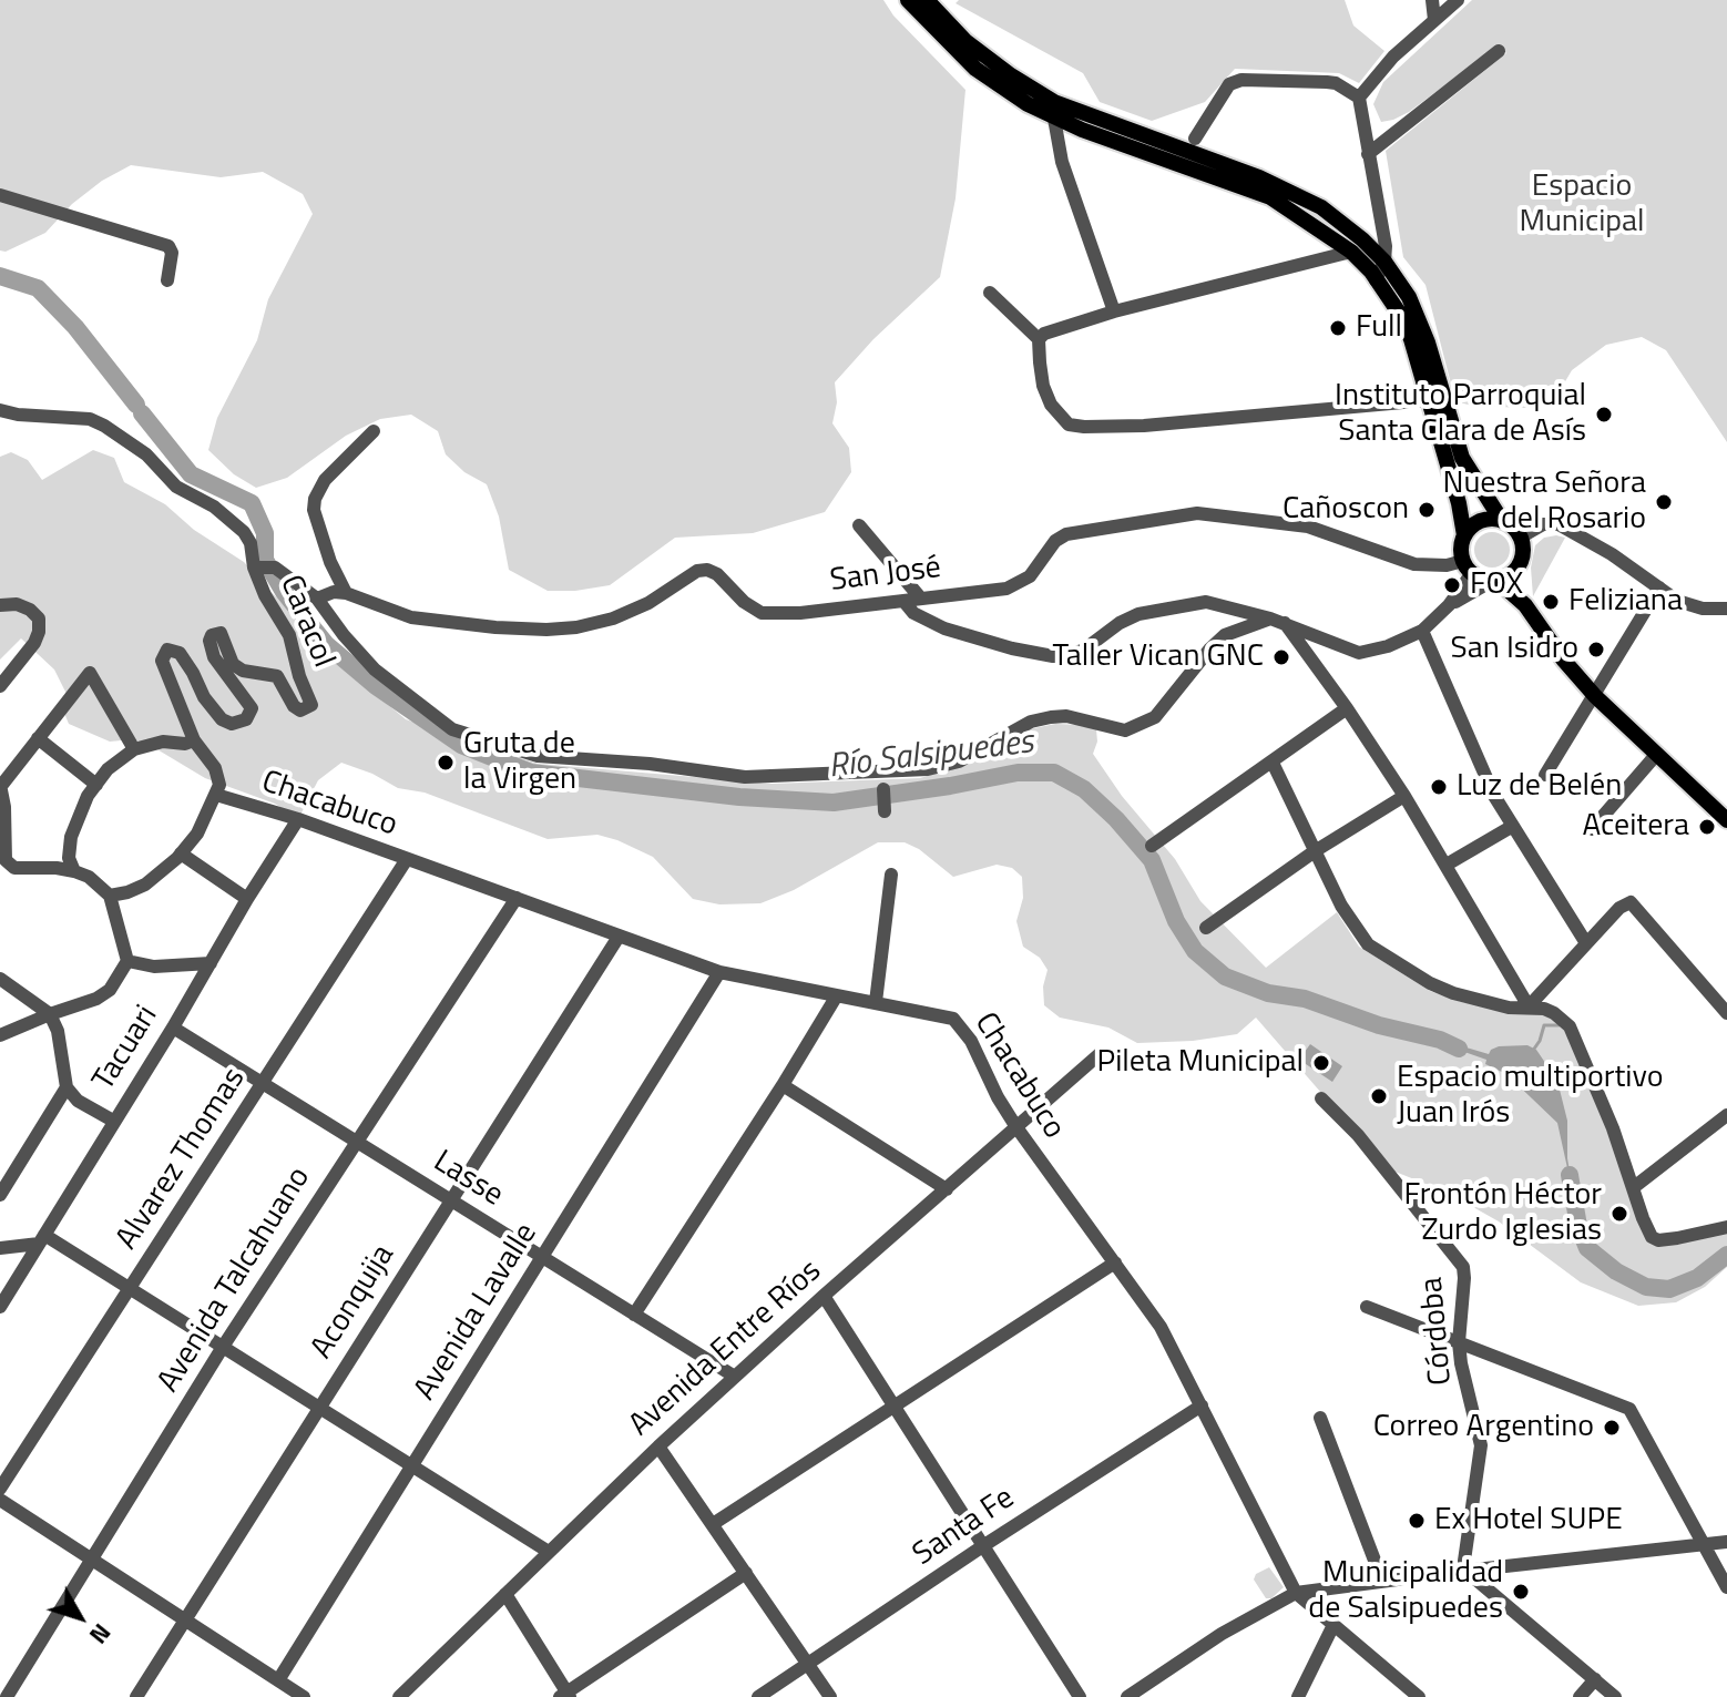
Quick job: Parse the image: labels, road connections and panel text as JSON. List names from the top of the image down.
{
  "streets": {
    "street": [
      "San José",
      "Caracol",
      "Chacabuco",
      "Tacuari",
      "Alvarez Thomas",
      "Lasse",
      "Avenida Talcahuano",
      "Aconquija",
      "Avenida Lavalle",
      "Córdoba",
      "Avenida Entre Ríos",
      "Santa Fe"
    ]
  },
  "crossings": [
    ["Caracol", "Chacabuco"],
    ["Chacabuco", "Tacuari"],
    ["Chacabuco", "Alvarez Thomas"],
    ["Chacabuco", "Avenida Talcahuano"],
    ["Chacabuco", "Aconquija"],
    ["Chacabuco", "Avenida Lavalle"],
    ["Chacabuco", "Avenida Entre Ríos"],
    ["Chacabuco", "Santa Fe"],
    ["Tacuari", "Lasse"],
    ["Alvarez Thomas", "Lasse"],
    ["Lasse", "Avenida Talcahuano"],
    ["Lasse", "Aconquija"],
    ["Lasse", "Avenida Lavalle"],
    ["Lasse", "Avenida Entre Ríos"]
  ],
  "water": ["Río Salsipuedes"],
  "parks": ["Espacio Municipal"],
  "places": [
    "Full",
    "Instituto Parroquial Santa Clara de Asís",
    "Nuestra Señora del Rosario",
    "Cañoscon",
    "FOX",
    "Feliziana",
    "San Isidro",
    "Taller Vican GNC",
    "Gruta de la Virgen",
    "Luz de Belén",
    "Aceitera",
    "Pileta Municipal",
    "Espacio multiportivo Juan Irós",
    "Frontón Héctor Zurdo Iglesias",
    "Correo Argentino",
    "Ex Hotel SUPE",
    "Municipalidad de Salsipuedes"
  ],
  "north": "bottom right"
}
